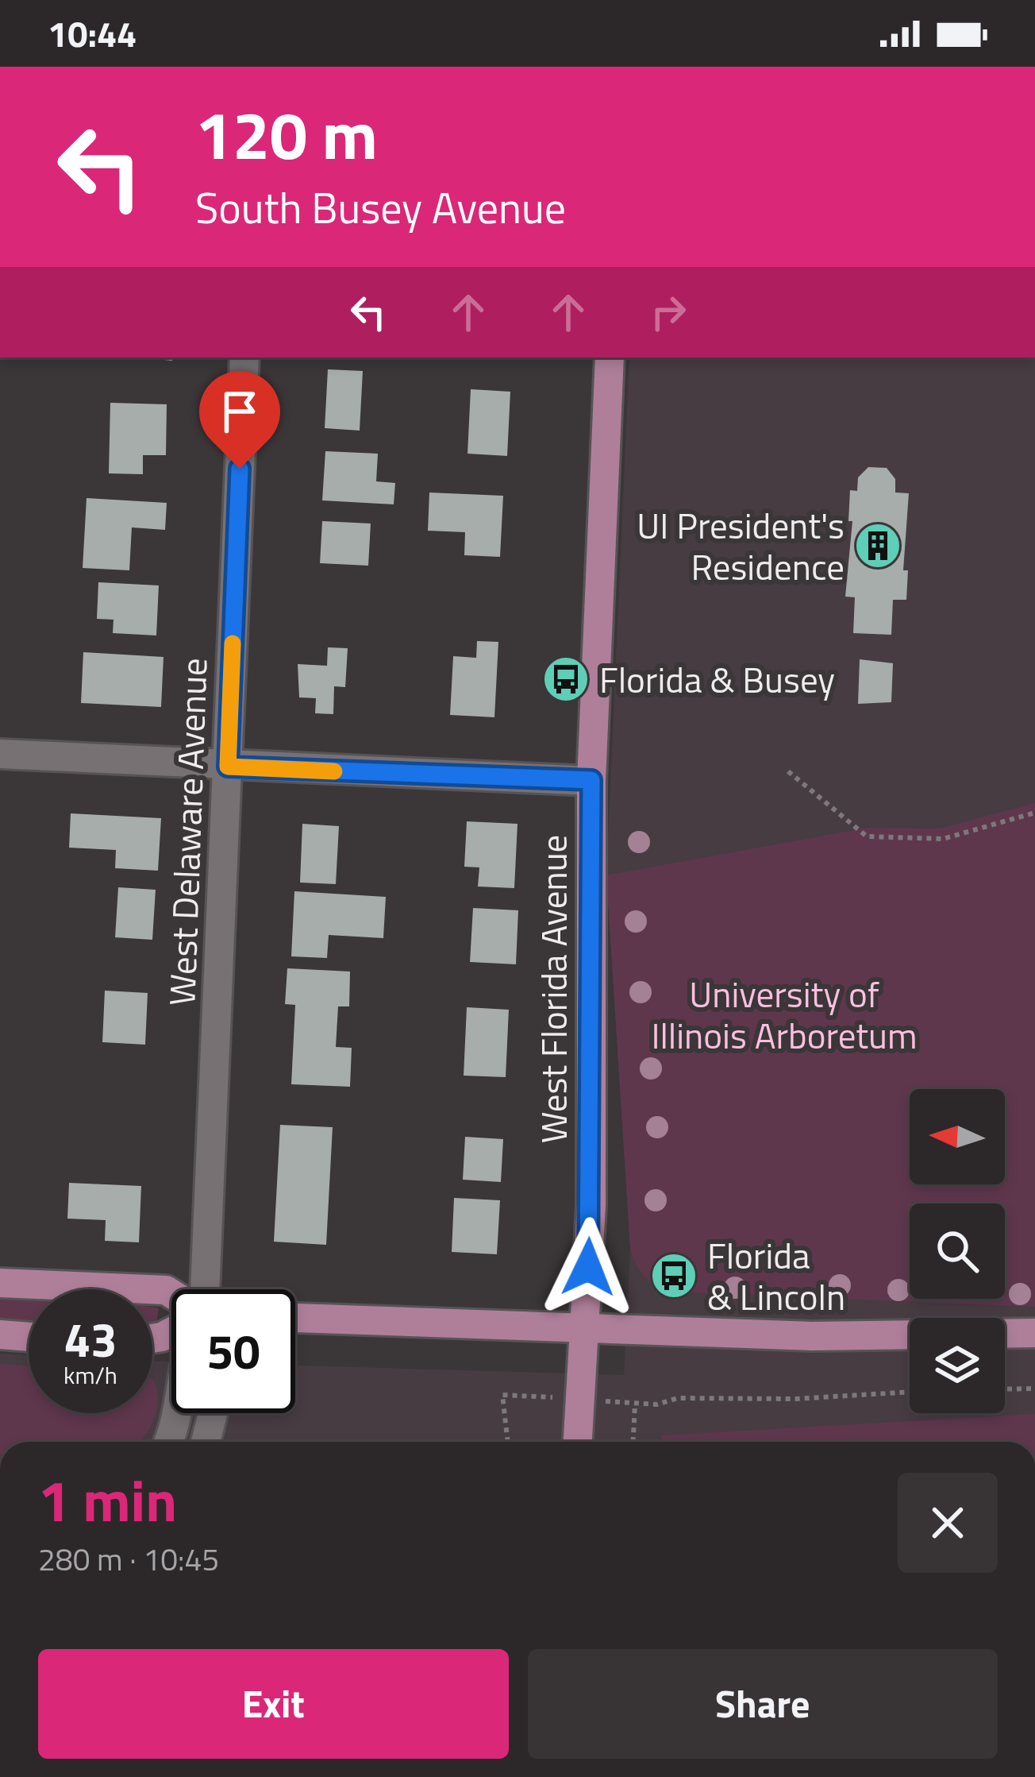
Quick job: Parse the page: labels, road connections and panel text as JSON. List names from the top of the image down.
{
  "streets": {
    "main road": ["West Florida Avenue"],
    "street": ["West Delaware Avenue"]
  },
  "parks": ["University of Illinois Arboretum"],
  "places": {
    "building": ["UI President's Residence"],
    "bus stop": ["Florida & Busey", "Florida & Lincoln"]
  },
  "north": "left",
  "page": {
    "status": "10:44",
    "turn": ["120 m", "South Busey Avenue"],
    "speed": "43 km/h",
    "limit": "50",
    "heading": ["1 min", "280 m · 10:45"],
    "buttons": ["Exit", "Share"]
  }
}
